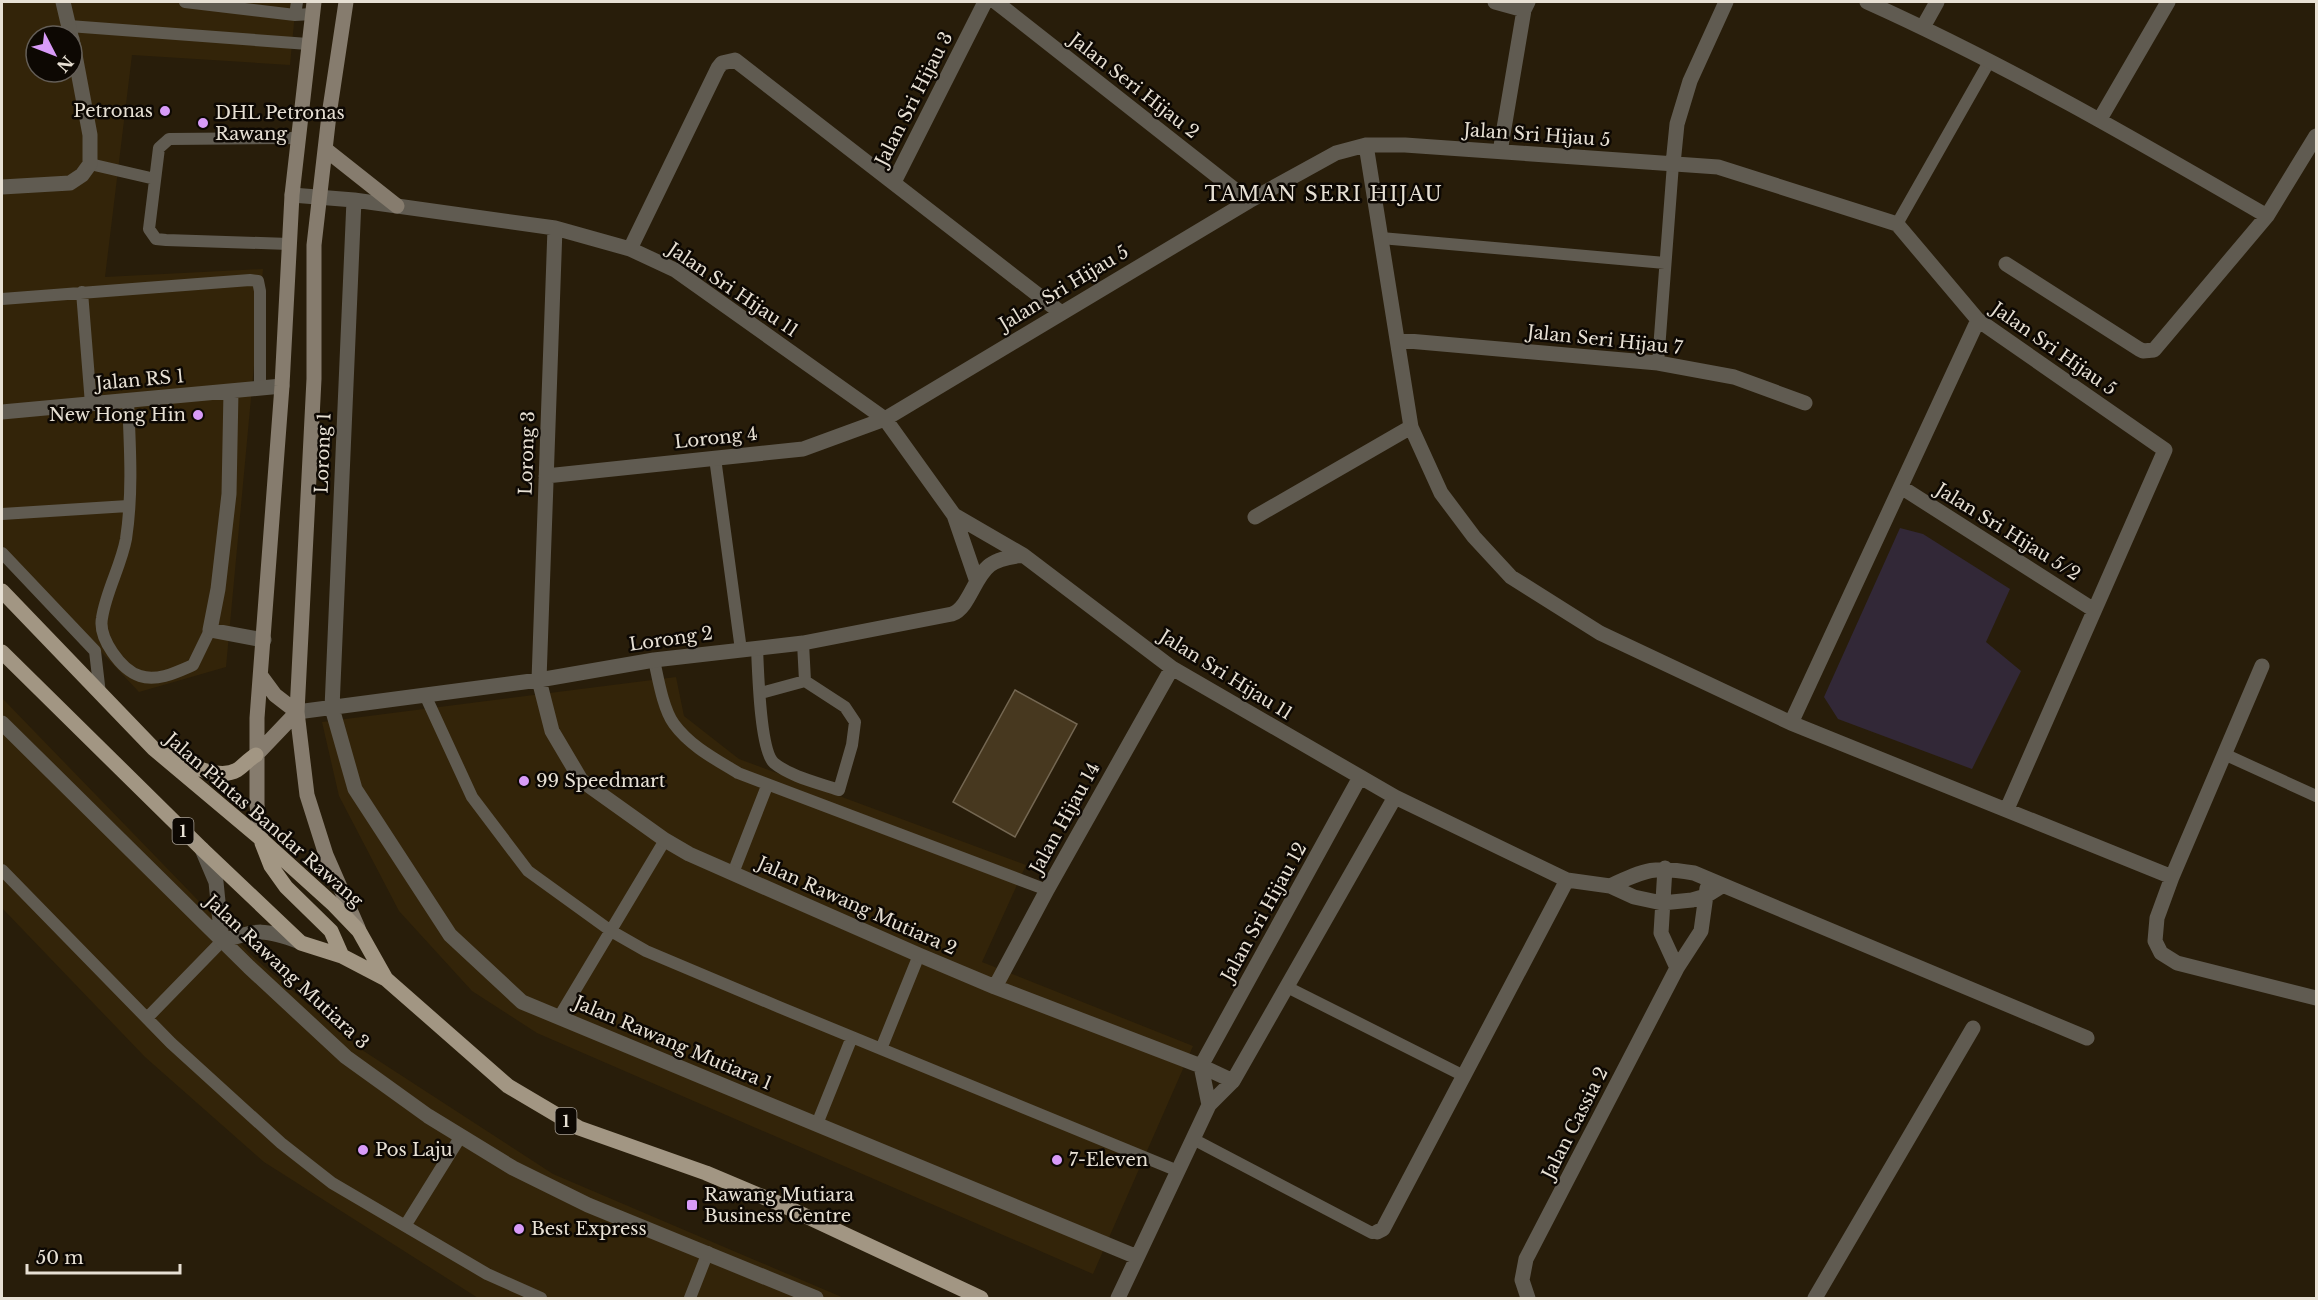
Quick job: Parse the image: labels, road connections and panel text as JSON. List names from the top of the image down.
{
  "streets": {
    "main road": ["Jalan Pintas Bandar Rawang", "1"],
    "street": [
      "Jalan Seri Hijau 2",
      "Jalan Sri Hijau 3",
      "Jalan Sri Hijau 5",
      "Jalan Sri Hijau 11",
      "Jalan Seri Hijau 7",
      "Jalan RS 1",
      "Lorong 4",
      "Lorong 1",
      "Lorong 3",
      "Jalan Sri Hijau 5/2",
      "Lorong 2",
      "Jalan Hijau 14",
      "Jalan Rawang Mutiara 2",
      "Jalan Sri Hijau 12",
      "Jalan Rawang Mutiara 3",
      "Jalan Rawang Mutiara 1",
      "Jalan Cassia 2"
    ]
  },
  "crossings": [
    ["Jalan Seri Hijau 2", "Jalan Sri Hijau 5"],
    ["Jalan Sri Hijau 5", "Jalan Sri Hijau 11"],
    ["Jalan Sri Hijau 5", "Lorong 4"],
    ["Jalan Sri Hijau 5", "Jalan Sri Hijau 5/2"],
    ["Jalan Sri Hijau 11", "Lorong 4"],
    ["Jalan Sri Hijau 11", "Lorong 1"],
    ["Jalan Sri Hijau 11", "Lorong 3"],
    ["Jalan Sri Hijau 11", "Lorong 2"],
    ["Jalan Sri Hijau 11", "Jalan Hijau 14"],
    ["Jalan Sri Hijau 11", "Jalan Sri Hijau 12"],
    ["Jalan Sri Hijau 11", "Jalan Cassia 2"],
    ["Lorong 4", "Lorong 3"],
    ["Lorong 1", "Lorong 2"],
    ["Lorong 1", "Jalan Rawang Mutiara 1"],
    ["Lorong 3", "Lorong 2"],
    ["Lorong 3", "Jalan Rawang Mutiara 2"],
    ["Lorong 2", "Jalan Rawang Mutiara 2"],
    ["Lorong 2", "Jalan Rawang Mutiara 1"],
    ["Jalan Hijau 14", "Jalan Rawang Mutiara 2"],
    ["Jalan Pintas Bandar Rawang", "1"],
    ["Jalan Rawang Mutiara 2", "Jalan Sri Hijau 12"]
  ],
  "districts": ["TAMAN SERI HIJAU"],
  "places": {
    "other": [
      "Petronas",
      "DHL Petronas Rawang",
      "New Hong Hin",
      "99 Speedmart",
      "Pos Laju",
      "7-Eleven",
      "Best Express"
    ],
    "transit": ["Rawang Mutiara Business Centre"]
  },
  "scale_bar": "50 m",
  "north": "bottom right"
}
